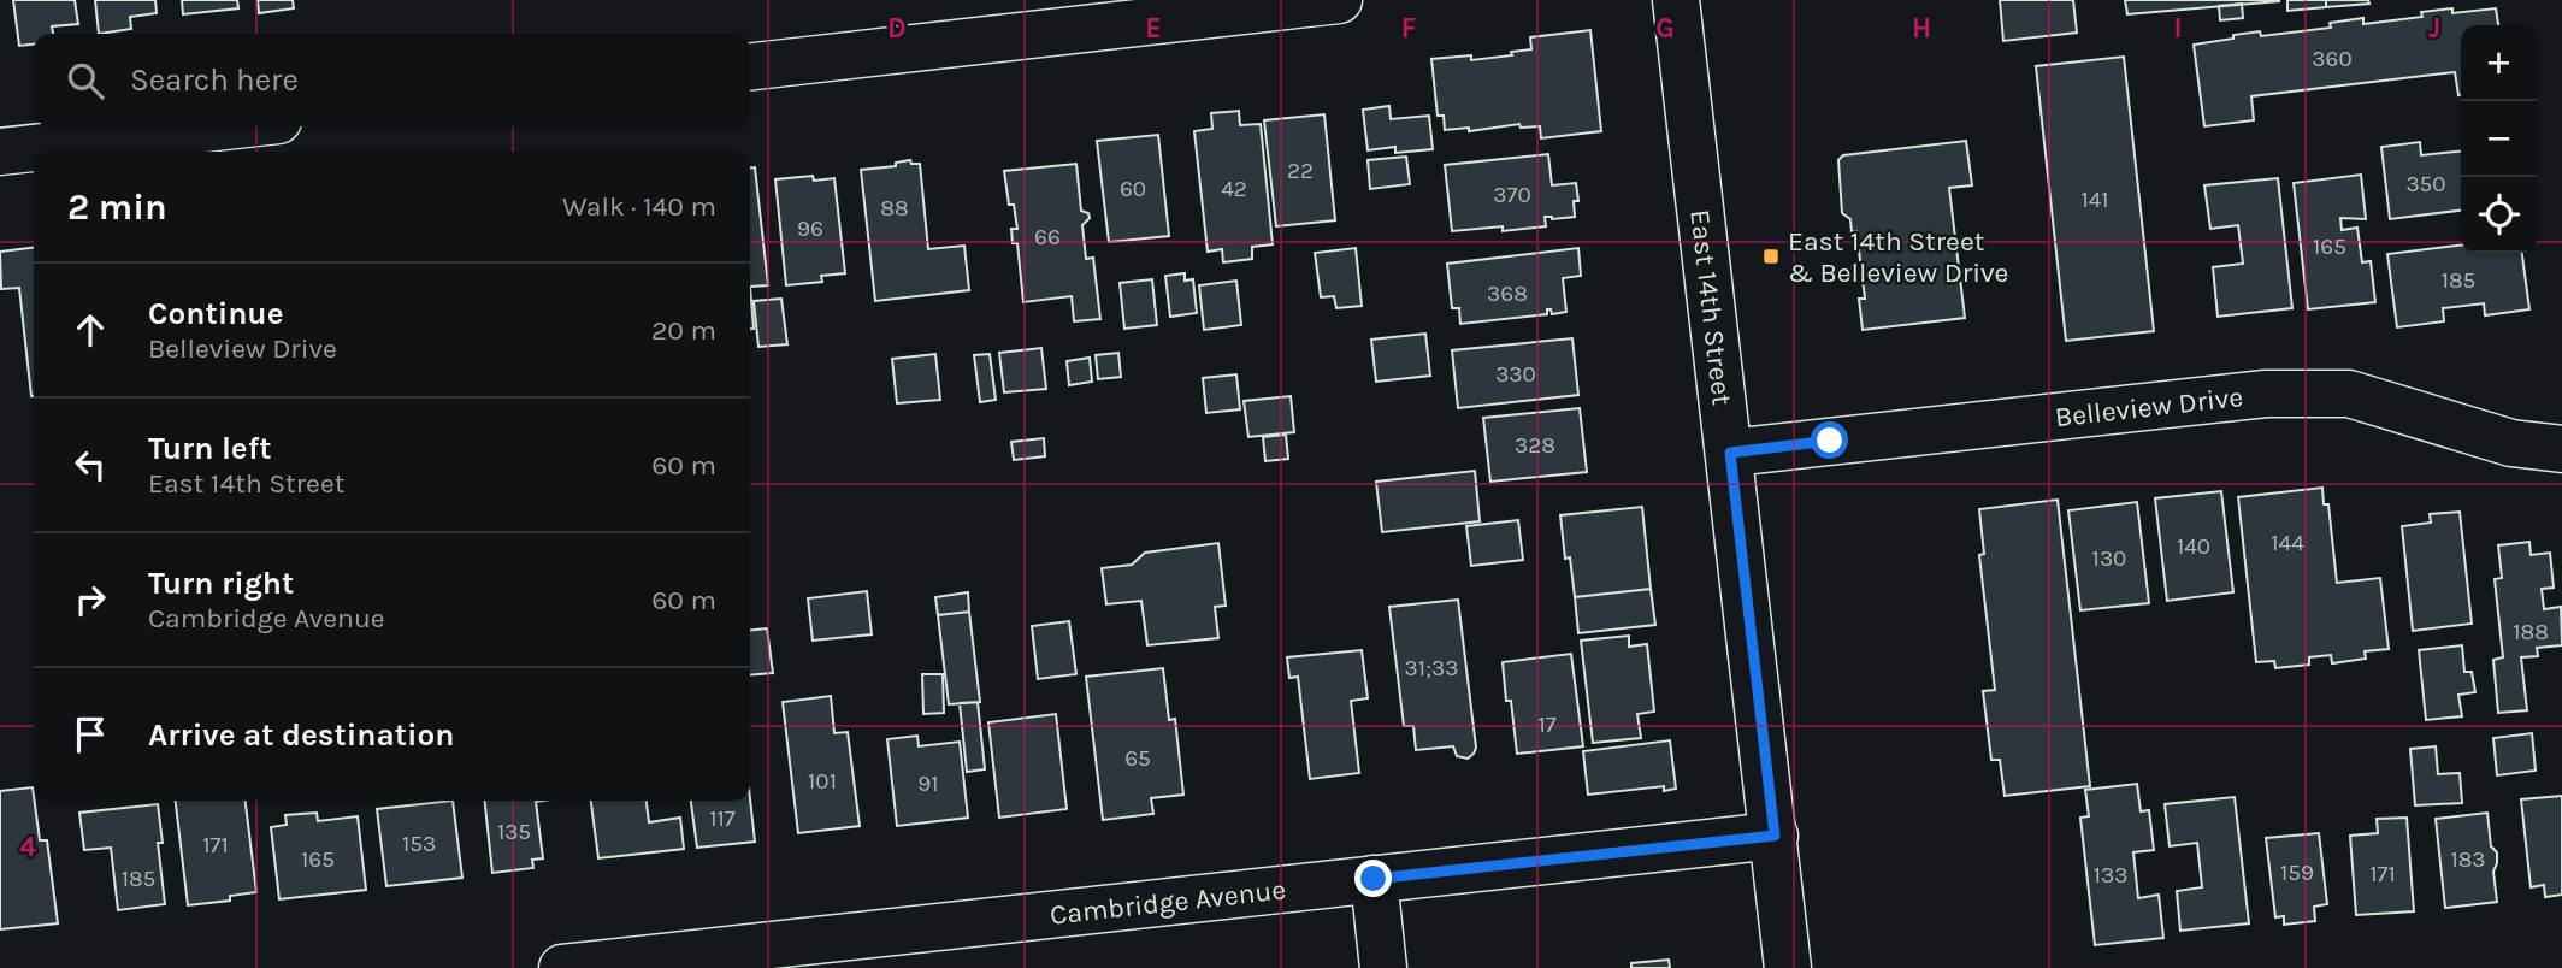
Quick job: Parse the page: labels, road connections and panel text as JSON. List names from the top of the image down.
{
  "streets": {
    "street": ["East 14th Street", "Belleview Drive", "Cambridge Avenue"]
  },
  "crossings": [
    ["East 14th Street", "Belleview Drive"],
    ["East 14th Street", "Cambridge Avenue"]
  ],
  "places": {
    "transit": ["East 14th Street & Belleview Drive"]
  },
  "house_numbers": [
    "360",
    "22",
    "350",
    "60",
    "42",
    "370",
    "141",
    "88",
    "96",
    "66",
    "165",
    "185",
    "368",
    "330",
    "328",
    "144",
    "140",
    "130",
    "188",
    "31;33",
    "17",
    "65",
    "101",
    "91",
    "117",
    "135",
    "153",
    "171",
    "165",
    "183",
    "159",
    "171",
    "133",
    "185"
  ],
  "page": {
    "map_buttons": ["+", "−"],
    "search": "Search here",
    "heading": ["2 min", "Walk · 140 m"],
    "list": [
      ["Continue", "Belleview Drive", "20 m"],
      ["Turn left", "East 14th Street", "60 m"],
      ["Turn right", "Cambridge Avenue", "60 m"],
      "Arrive at destination"
    ]
  },
  "grid": {
    "columns": [
      "D",
      "E",
      "F",
      "G",
      "H",
      "I",
      "J"
    ],
    "rows": ["4"]
  }
}
